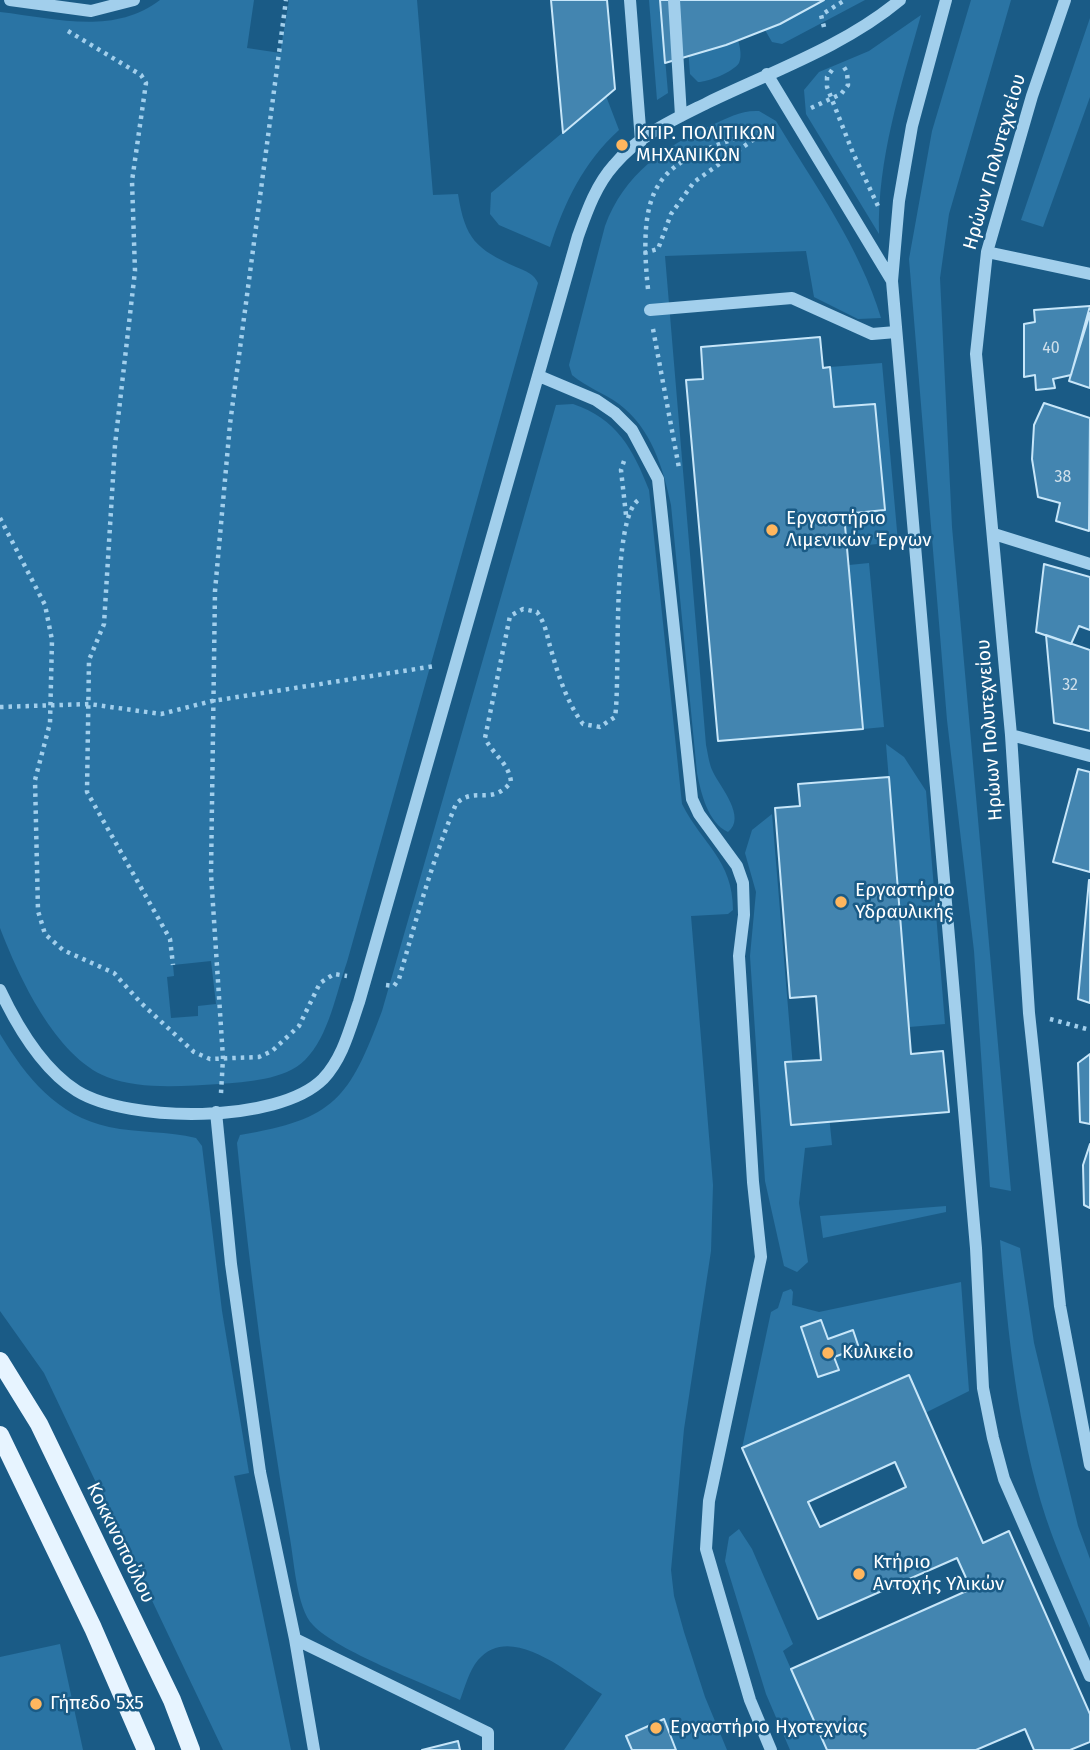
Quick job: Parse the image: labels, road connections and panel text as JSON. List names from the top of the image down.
{
  "streets": {
    "main road": ["Κοκκινοπούλου"],
    "street": ["Ηρώων Πολυτεχνείου"]
  },
  "places": [
    "ΚΤΙΡ. ΠΟΛΙΤΙΚΩΝ ΜΗΧΑΝΙΚΩΝ",
    "Εργαστήριο Λιμενικών Έργων",
    "Εργαστήριο Υδραυλικής",
    "Κυλικείο",
    "Κτήριο Αντοχής Υλικών",
    "Γήπεδο 5x5",
    "Εργαστήριο Ηχοτεχνίας"
  ],
  "house_numbers": ["40", "38", "32"]
}
